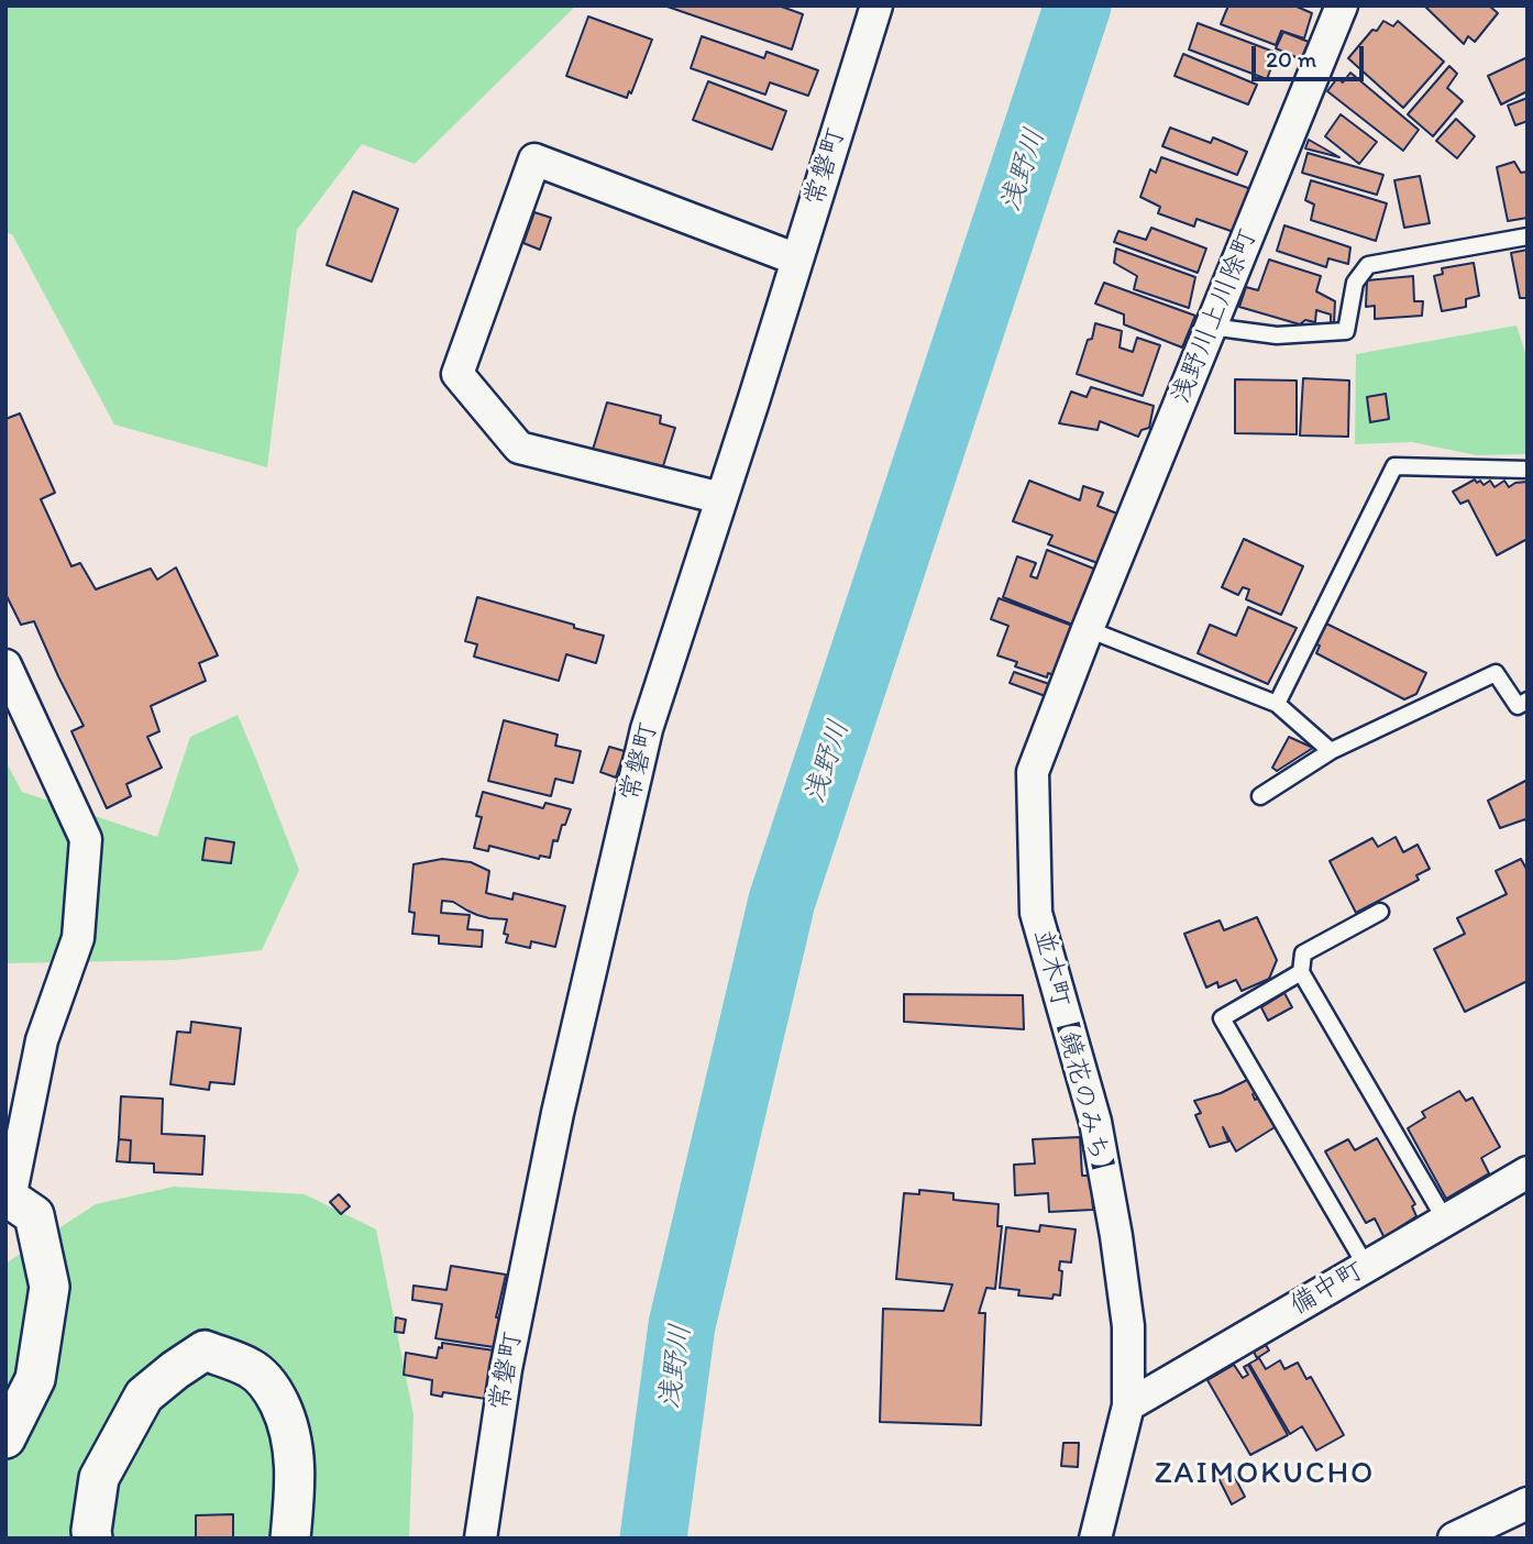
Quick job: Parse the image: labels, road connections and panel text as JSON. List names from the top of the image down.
{
  "streets": {
    "street": [
      "常磐町",
      "浅野川上川除町",
      "並木町【鏡花のみち】",
      "備中町"
    ]
  },
  "crossings": [
    ["浅野川上川除町", "並木町【鏡花のみち】"],
    ["並木町【鏡花のみち】", "備中町"]
  ],
  "districts": ["ZAIMOKUCHO"],
  "water": ["浅野川"],
  "scale_bar": "20 m"
}
